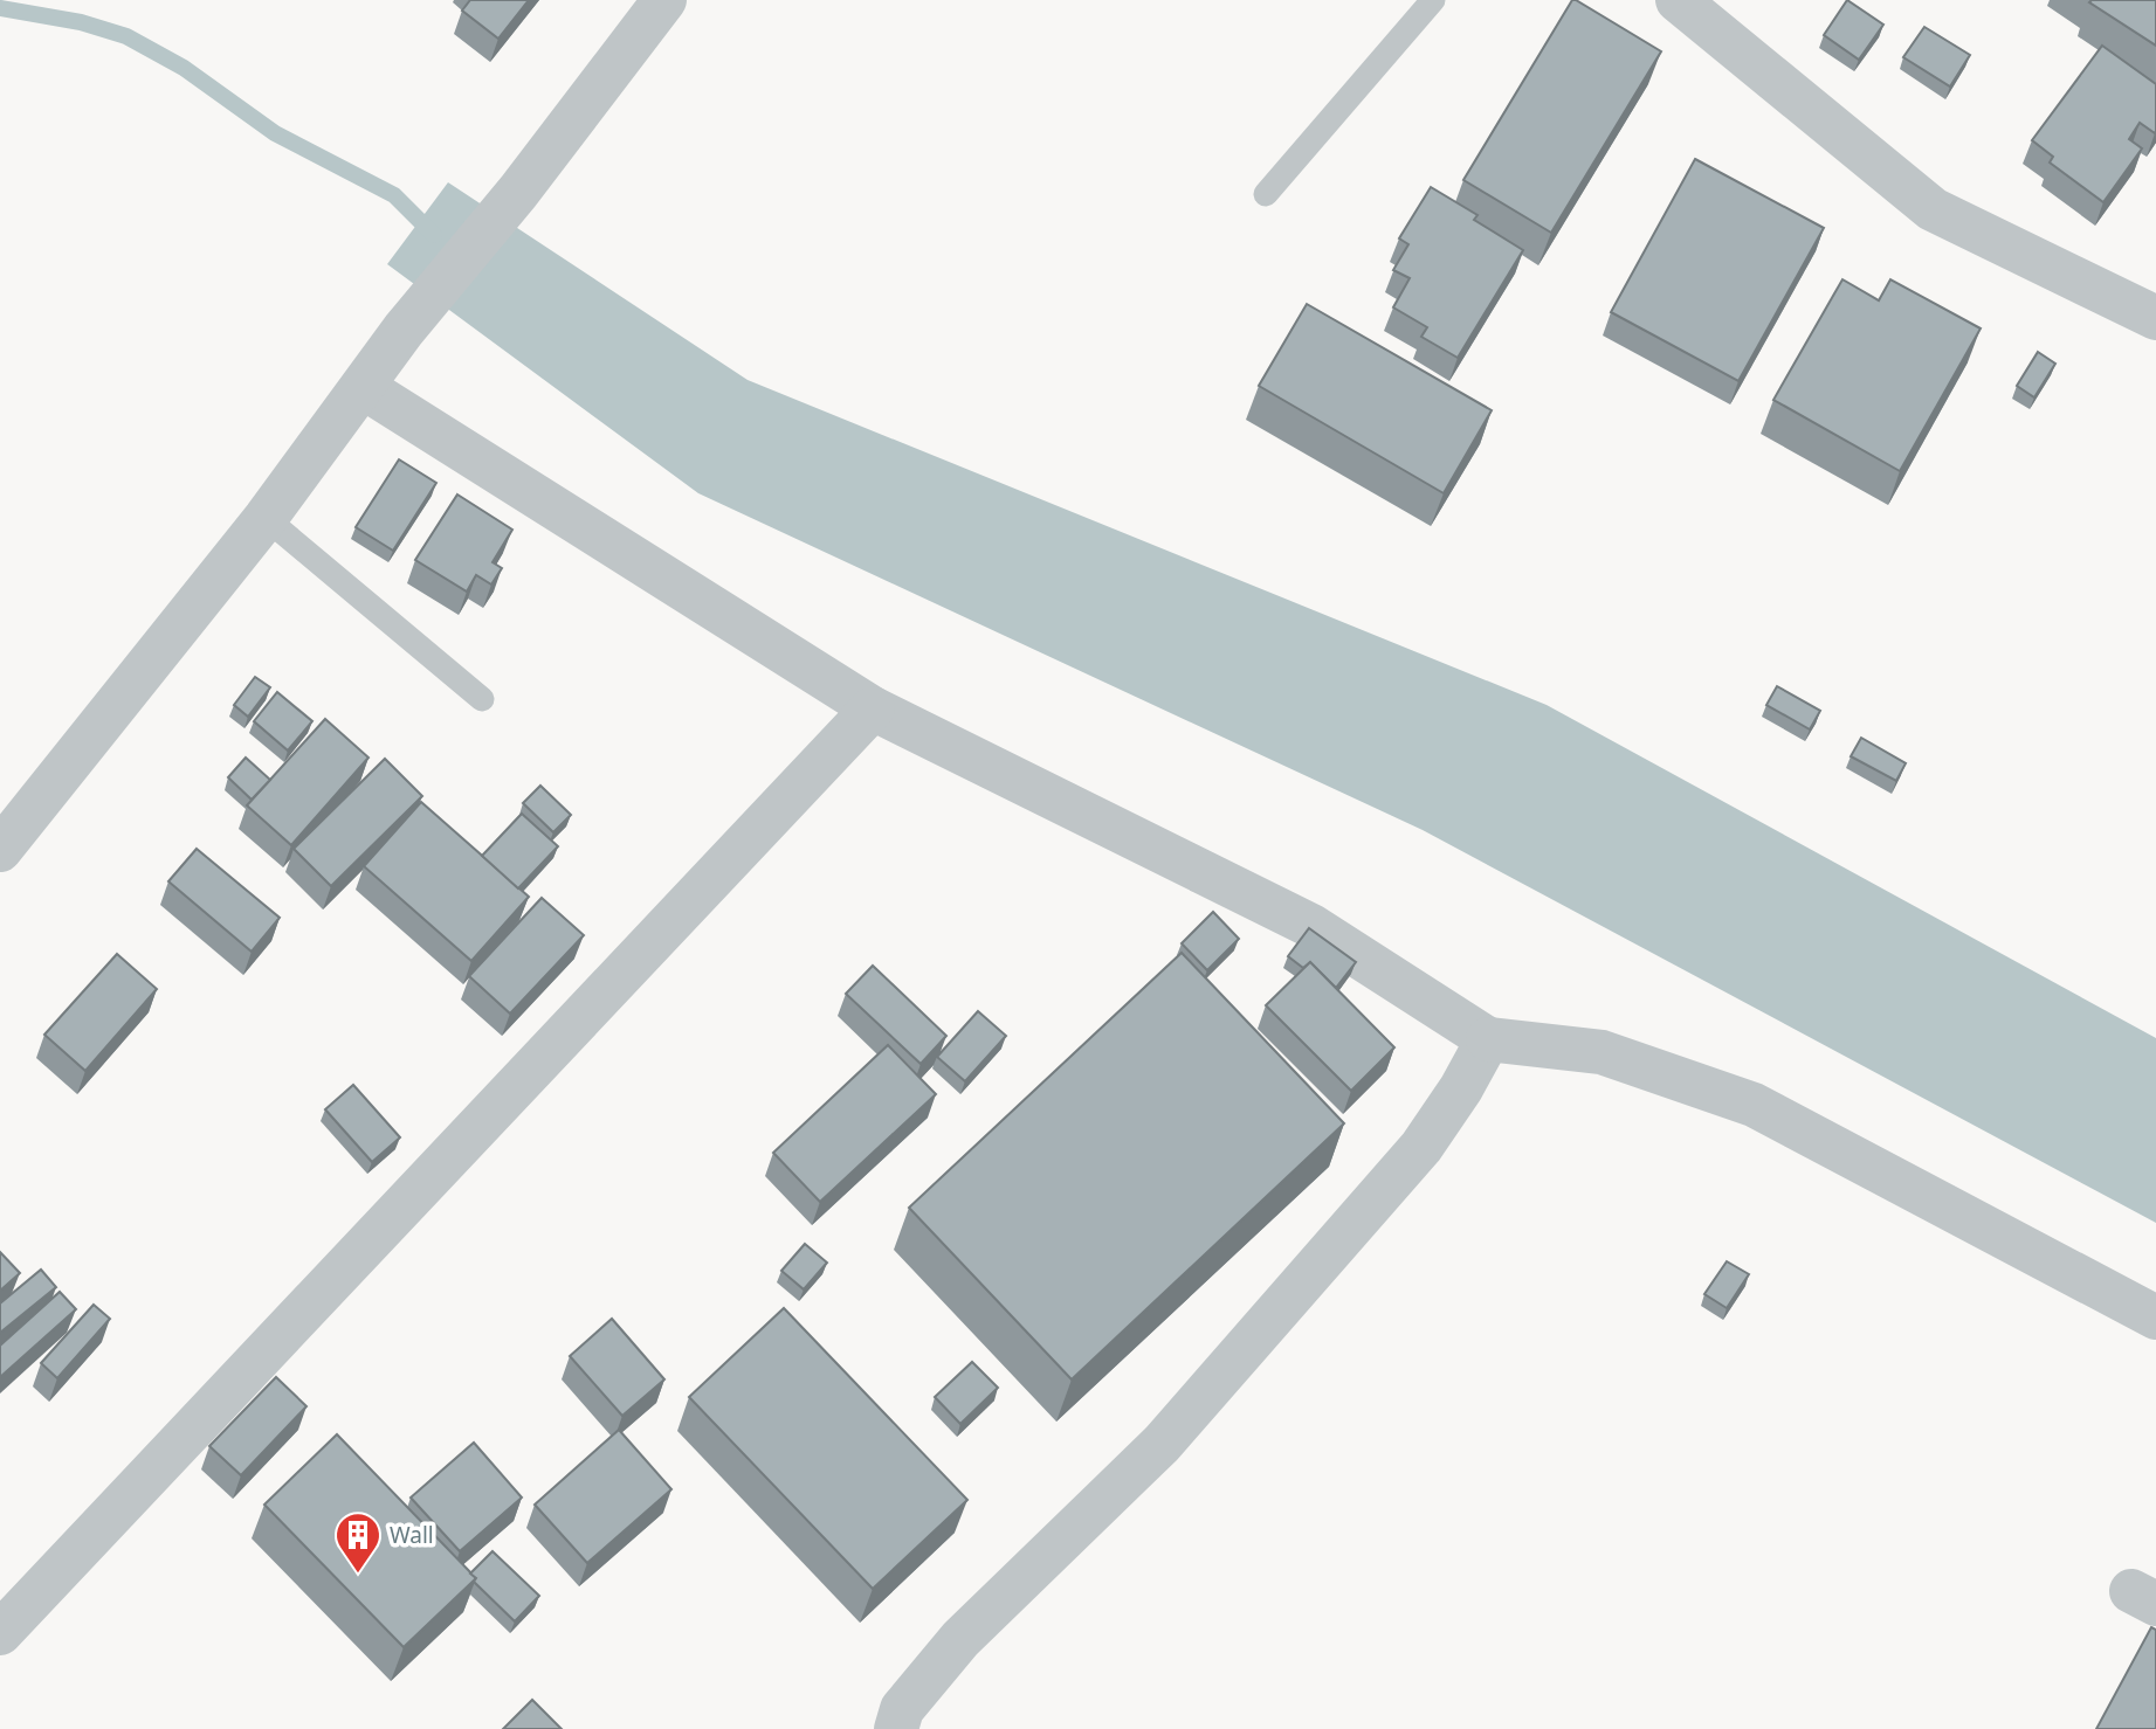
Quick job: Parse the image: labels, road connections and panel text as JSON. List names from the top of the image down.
{
  "places": {
    "building": ["Wall"]
  }
}
